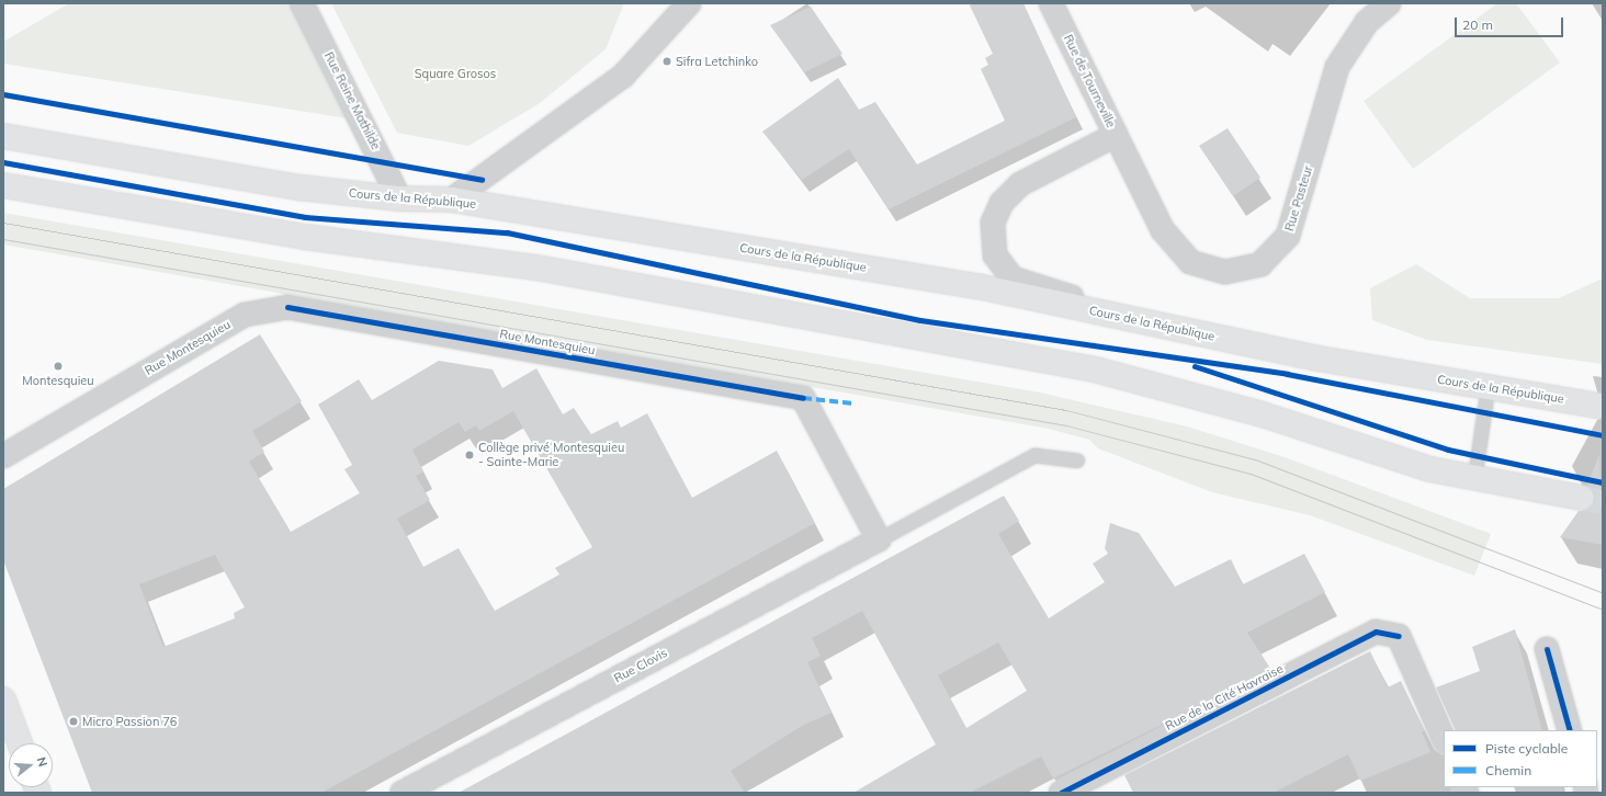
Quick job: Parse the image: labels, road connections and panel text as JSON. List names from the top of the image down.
{
  "streets": {
    "main road": ["Cours de la République"],
    "street": [
      "Rue de Tourneville",
      "Rue Reine Mathilde",
      "Rue Pasteur",
      "Rue Montesquieu",
      "Rue Clovis",
      "Rue de la Cité Havraise"
    ]
  },
  "crossings": [
    ["Rue de Tourneville", "Cours de la République"],
    ["Rue de Tourneville", "Rue Pasteur"],
    ["Rue Reine Mathilde", "Cours de la République"],
    ["Rue Montesquieu", "Rue Clovis"]
  ],
  "parks": ["Square Grosos"],
  "places": [
    "Sifra Letchinko",
    "Montesquieu",
    "Collège privé Montesquieu - Sainte-Marie",
    "Micro Passion 76"
  ],
  "legend": ["Piste cyclable", "Chemin"],
  "scale_bar": "20 m",
  "north": "right"
}
